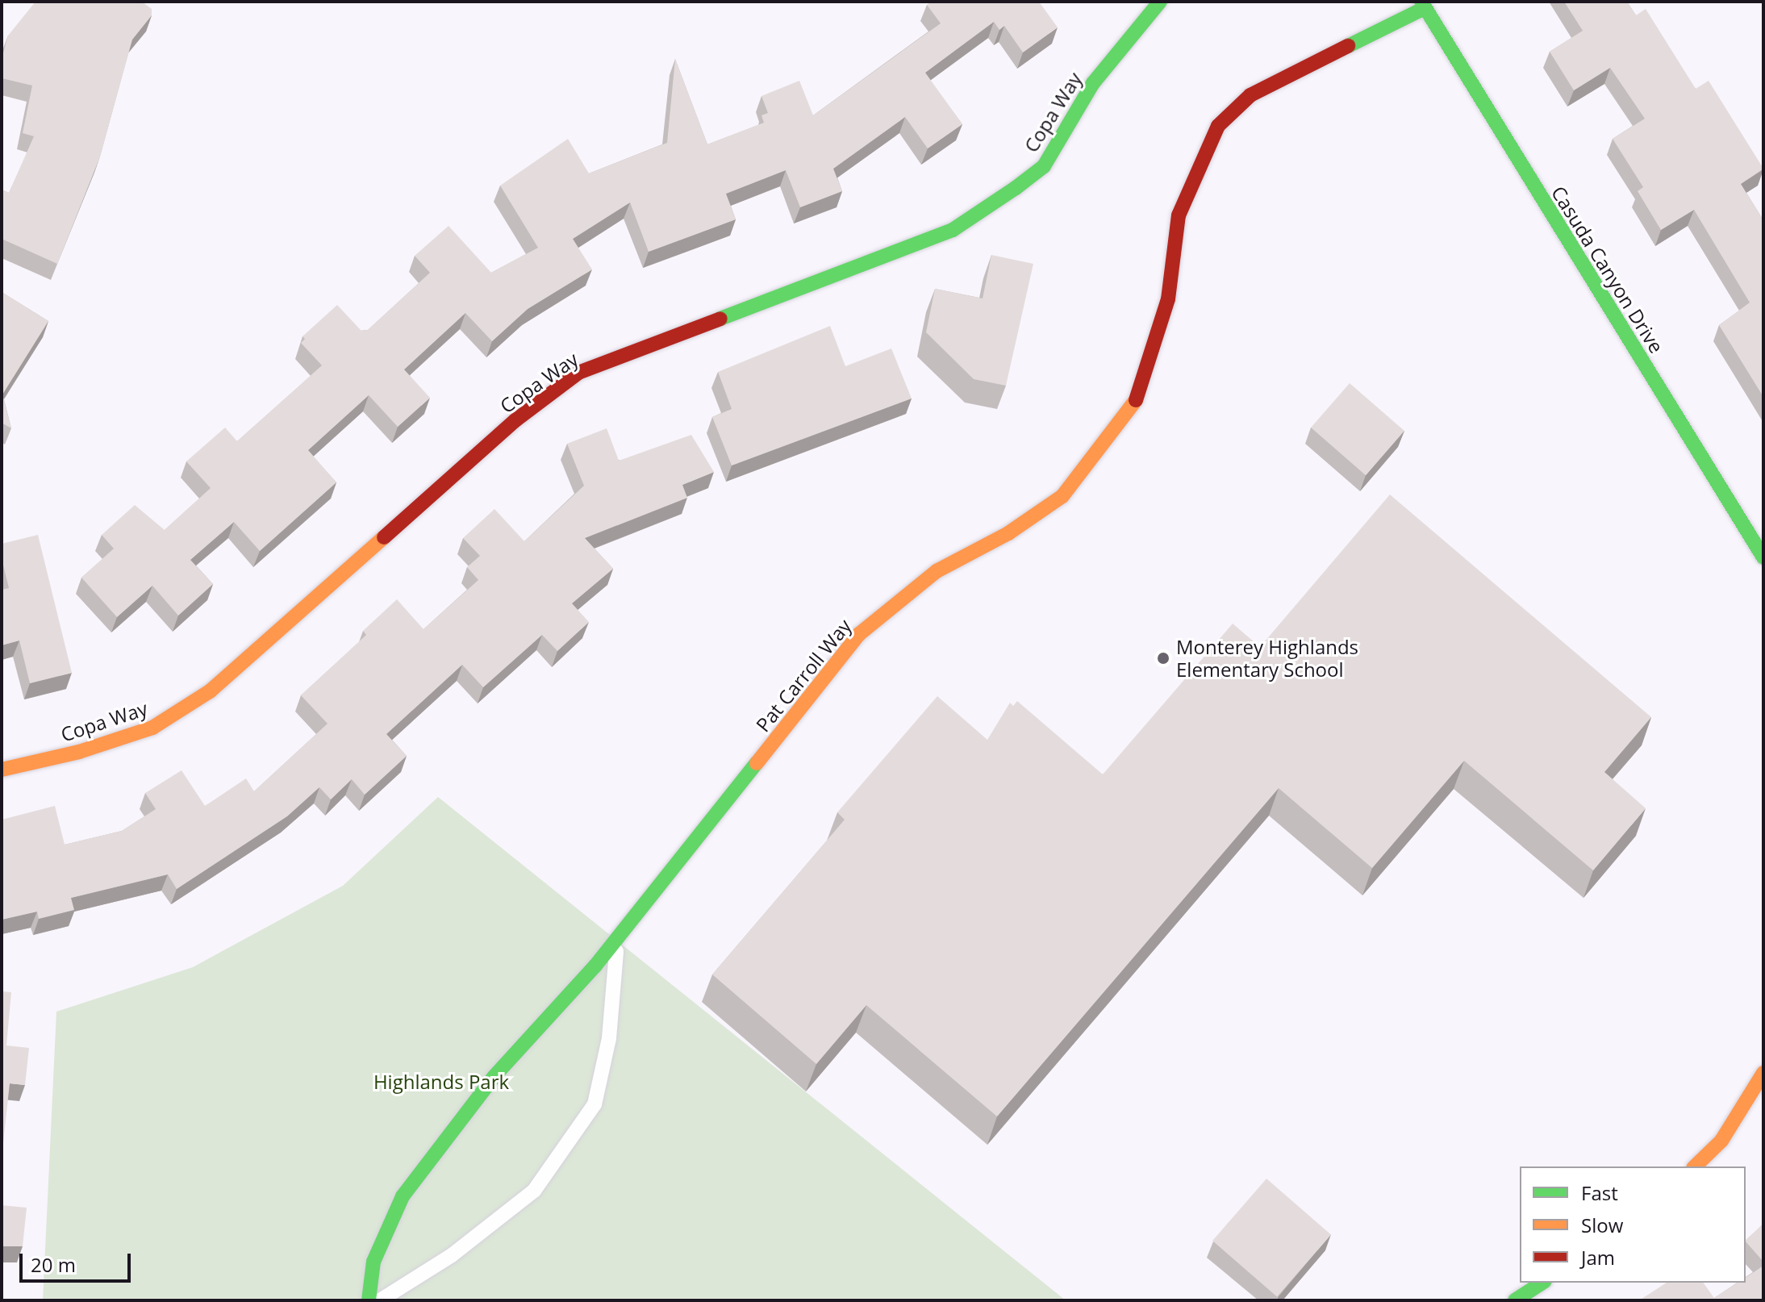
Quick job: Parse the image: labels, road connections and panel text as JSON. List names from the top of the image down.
{
  "streets": {
    "street": ["Copa Way", "Casuda Canyon Drive", "Pat Carroll Way"]
  },
  "crossings": [
    ["Casuda Canyon Drive", "Pat Carroll Way"]
  ],
  "parks": ["Highlands Park"],
  "places": ["Monterey Highlands Elementary School"],
  "legend": ["Fast", "Slow", "Jam"],
  "scale_bar": "20 m"
}
